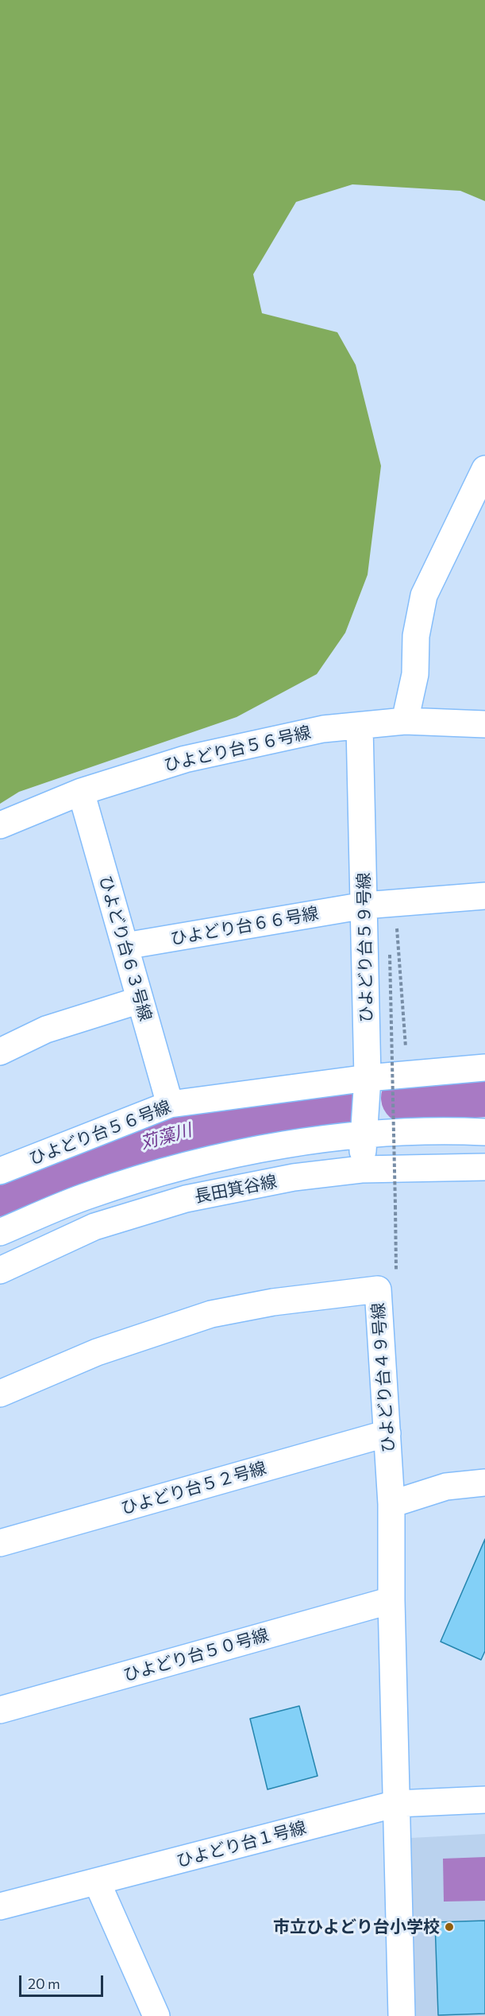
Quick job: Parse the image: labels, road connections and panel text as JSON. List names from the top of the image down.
{
  "streets": {
    "street": [
      "ひよどり台５６号線",
      "ひよどり台６６号線",
      "ひよどり台５９号線",
      "ひよどり台６３号線",
      "長田箕谷線",
      "ひよどり台４９号線",
      "ひよどり台５２号線",
      "ひよどり台５０号線",
      "ひよどり台１号線"
    ]
  },
  "crossings": [
    ["ひよどり台５６号線", "ひよどり台５９号線"],
    ["ひよどり台５６号線", "ひよどり台６３号線"],
    ["ひよどり台６６号線", "ひよどり台５９号線"],
    ["ひよどり台６６号線", "ひよどり台６３号線"],
    ["ひよどり台５９号線", "長田箕谷線"],
    ["ひよどり台４９号線", "ひよどり台５２号線"],
    ["ひよどり台４９号線", "ひよどり台５０号線"],
    ["ひよどり台４９号線", "ひよどり台１号線"]
  ],
  "water": ["苅藻川"],
  "places": ["市立ひよどり台小学校"],
  "scale_bar": "20 m"
}
